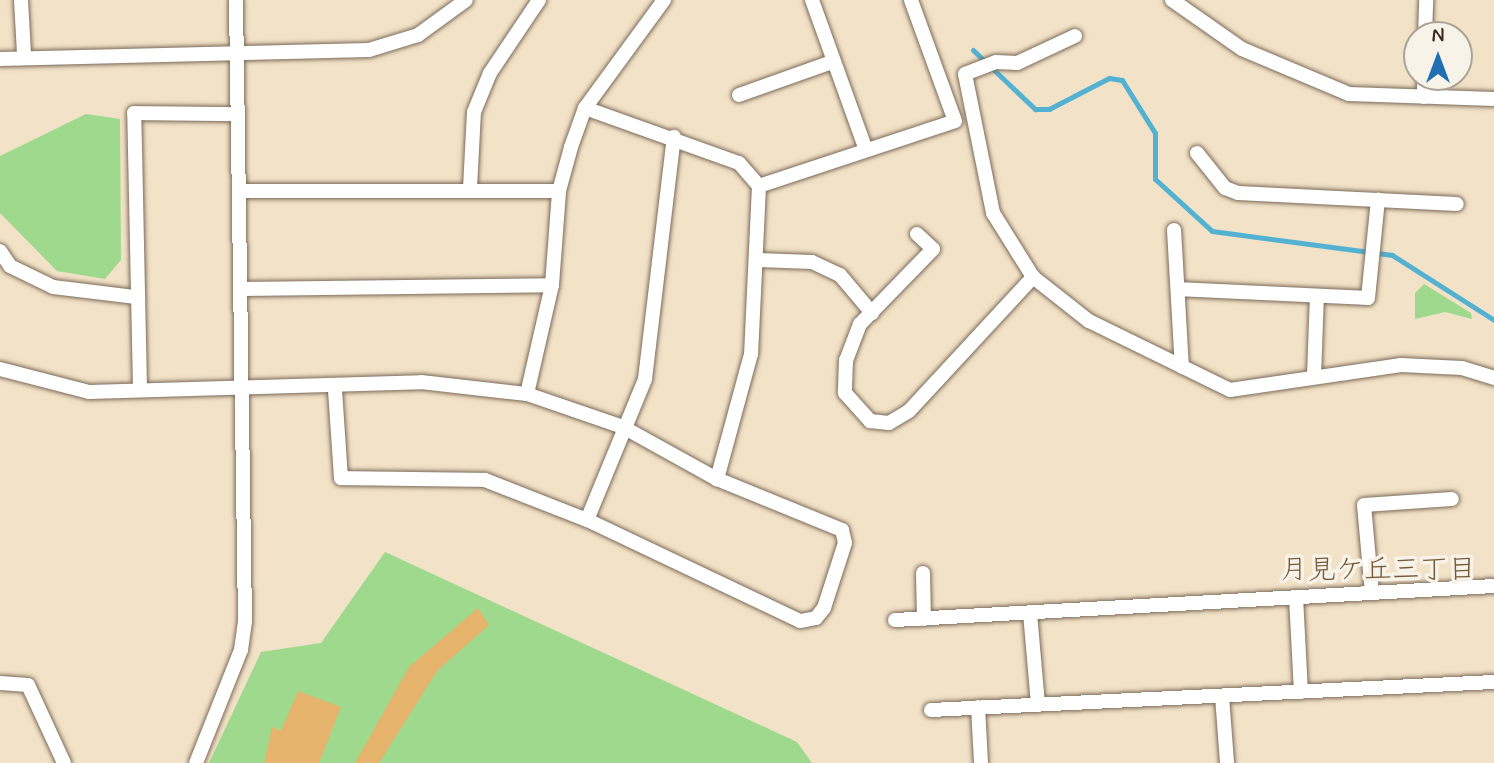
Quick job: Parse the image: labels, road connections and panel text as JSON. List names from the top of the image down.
{
  "districts": ["月見ケ丘三丁目"],
  "north": "top"
}
